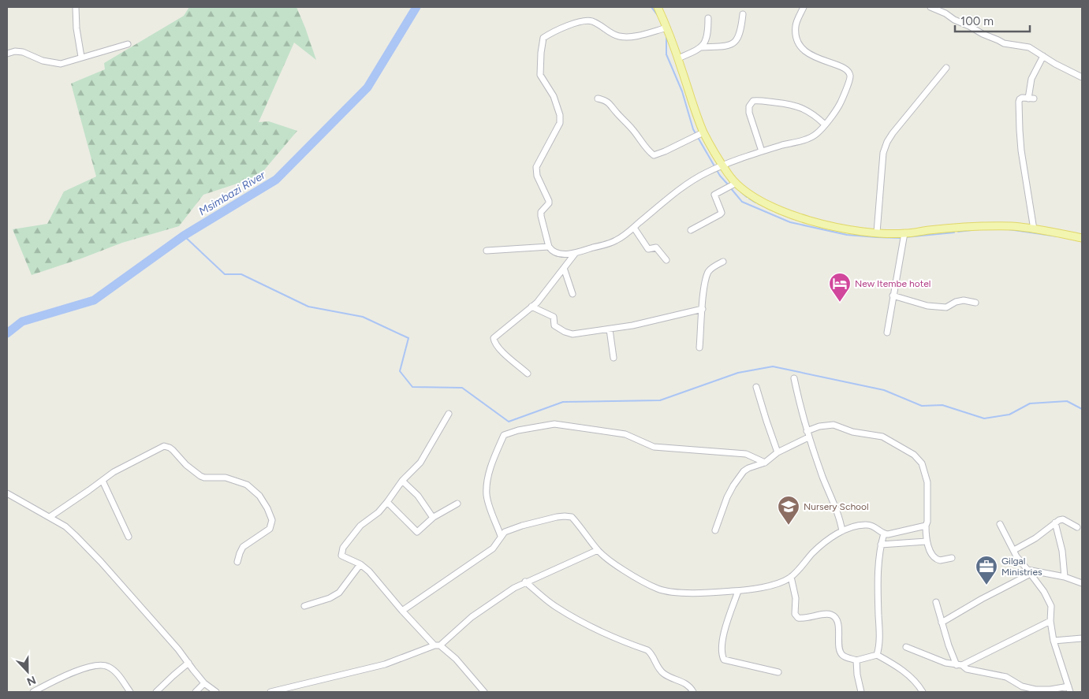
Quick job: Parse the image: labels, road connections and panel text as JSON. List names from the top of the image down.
{
  "water": ["Msimbazi River"],
  "places": {
    "hotel": ["New Itembe hotel"],
    "school or university": ["Nursery School"],
    "office": ["Gilgal Ministries"]
  },
  "scale_bar": "100 m",
  "north": "bottom"
}
